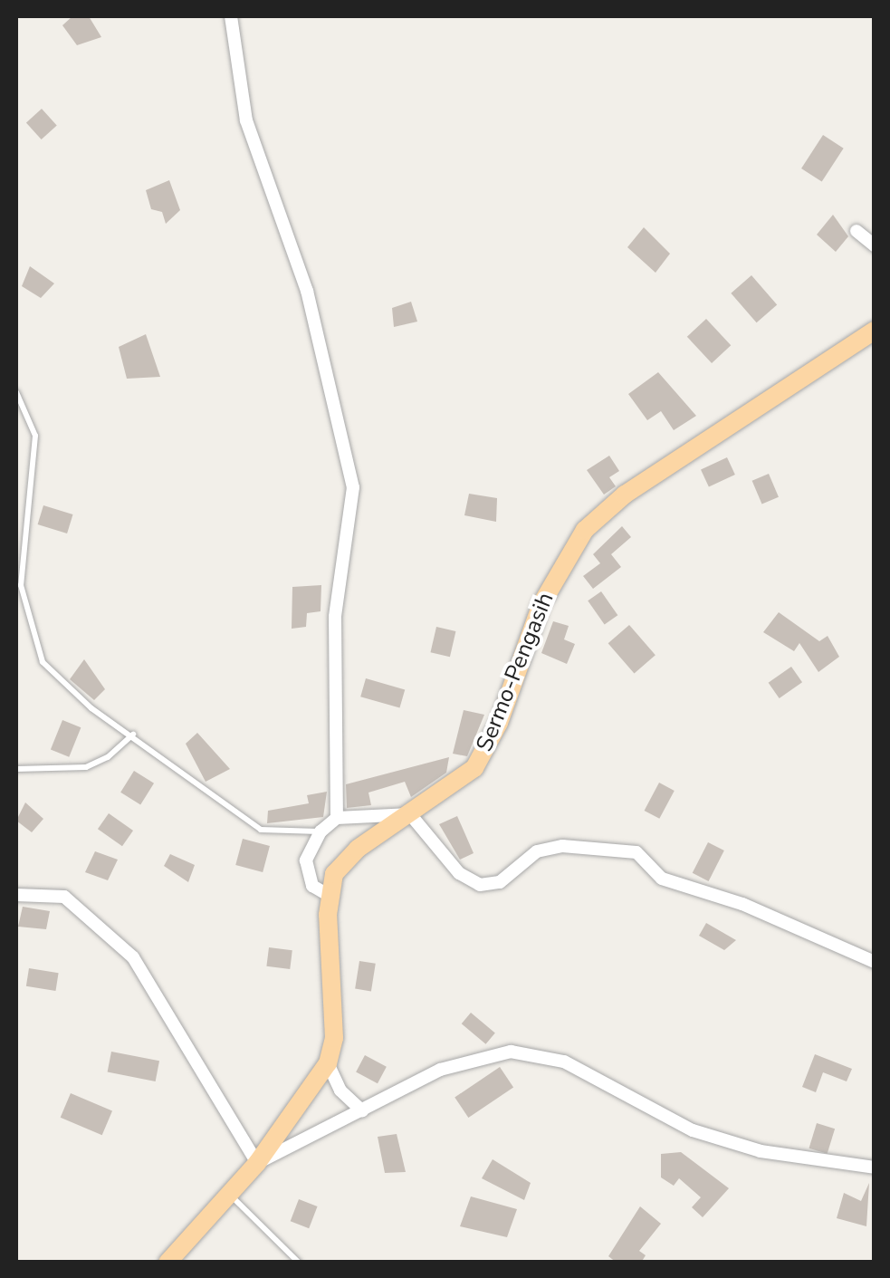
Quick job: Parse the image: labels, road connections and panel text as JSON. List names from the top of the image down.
{
  "streets": {
    "main road": ["Sermo-Pengasih"]
  }
}
